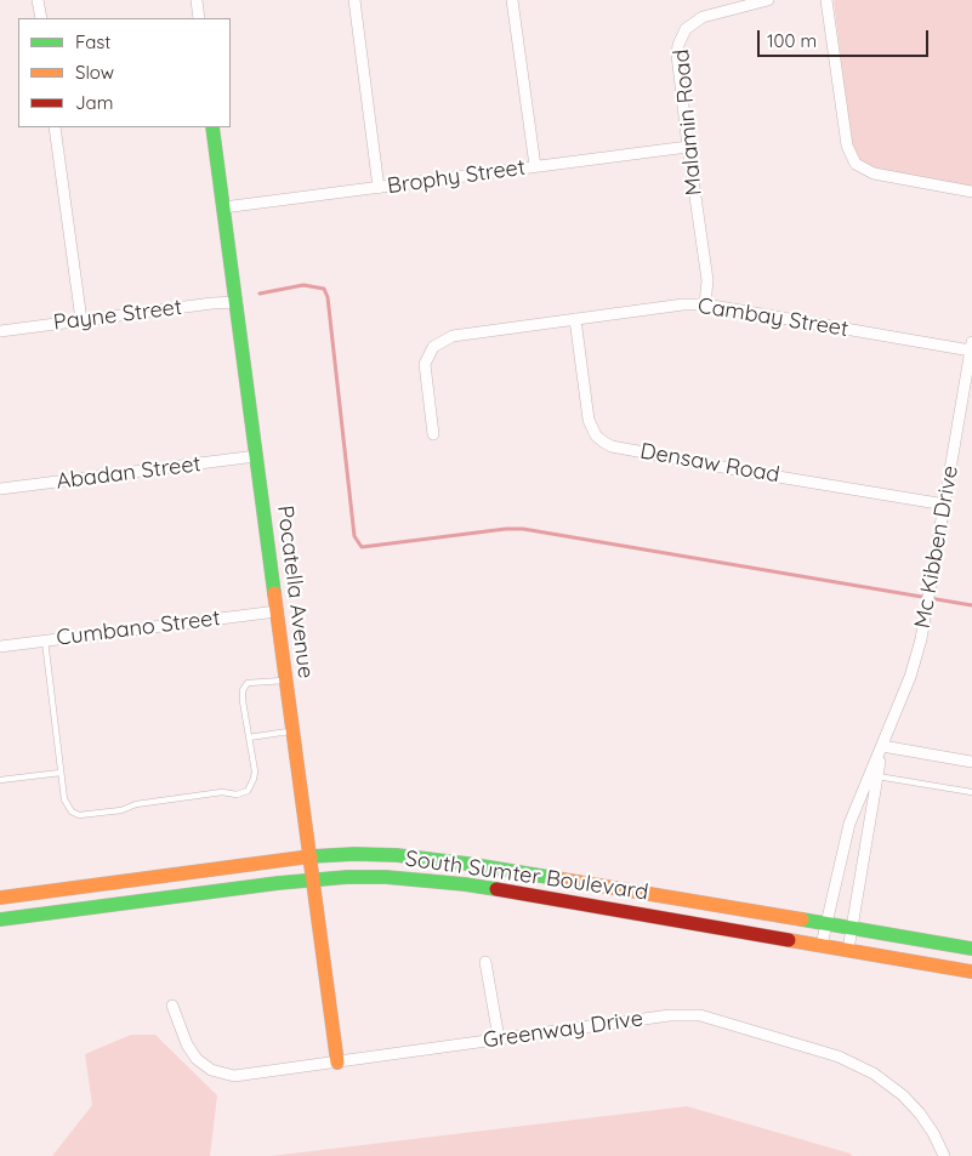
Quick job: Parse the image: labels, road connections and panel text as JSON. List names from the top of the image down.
{
  "streets": {
    "main road": ["Pocatella Avenue", "South Sumter Boulevard"],
    "street": [
      "Malamin Road",
      "Brophy Street",
      "Payne Street",
      "Cambay Street",
      "Densaw Road",
      "Abadan Street",
      "Mc Kibben Drive",
      "Cumbano Street",
      "Greenway Drive"
    ]
  },
  "crossings": [
    ["Malamin Road", "Brophy Street"],
    ["Malamin Road", "Cambay Street"],
    ["Brophy Street", "Pocatella Avenue"],
    ["Payne Street", "Pocatella Avenue"],
    ["Cambay Street", "Densaw Road"],
    ["Cambay Street", "Mc Kibben Drive"],
    ["Densaw Road", "Mc Kibben Drive"],
    ["Abadan Street", "Pocatella Avenue"],
    ["Mc Kibben Drive", "South Sumter Boulevard"],
    ["Pocatella Avenue", "Cumbano Street"],
    ["Pocatella Avenue", "South Sumter Boulevard"],
    ["Pocatella Avenue", "Greenway Drive"]
  ],
  "legend": ["Fast", "Slow", "Jam"],
  "scale_bar": "100 m"
}
